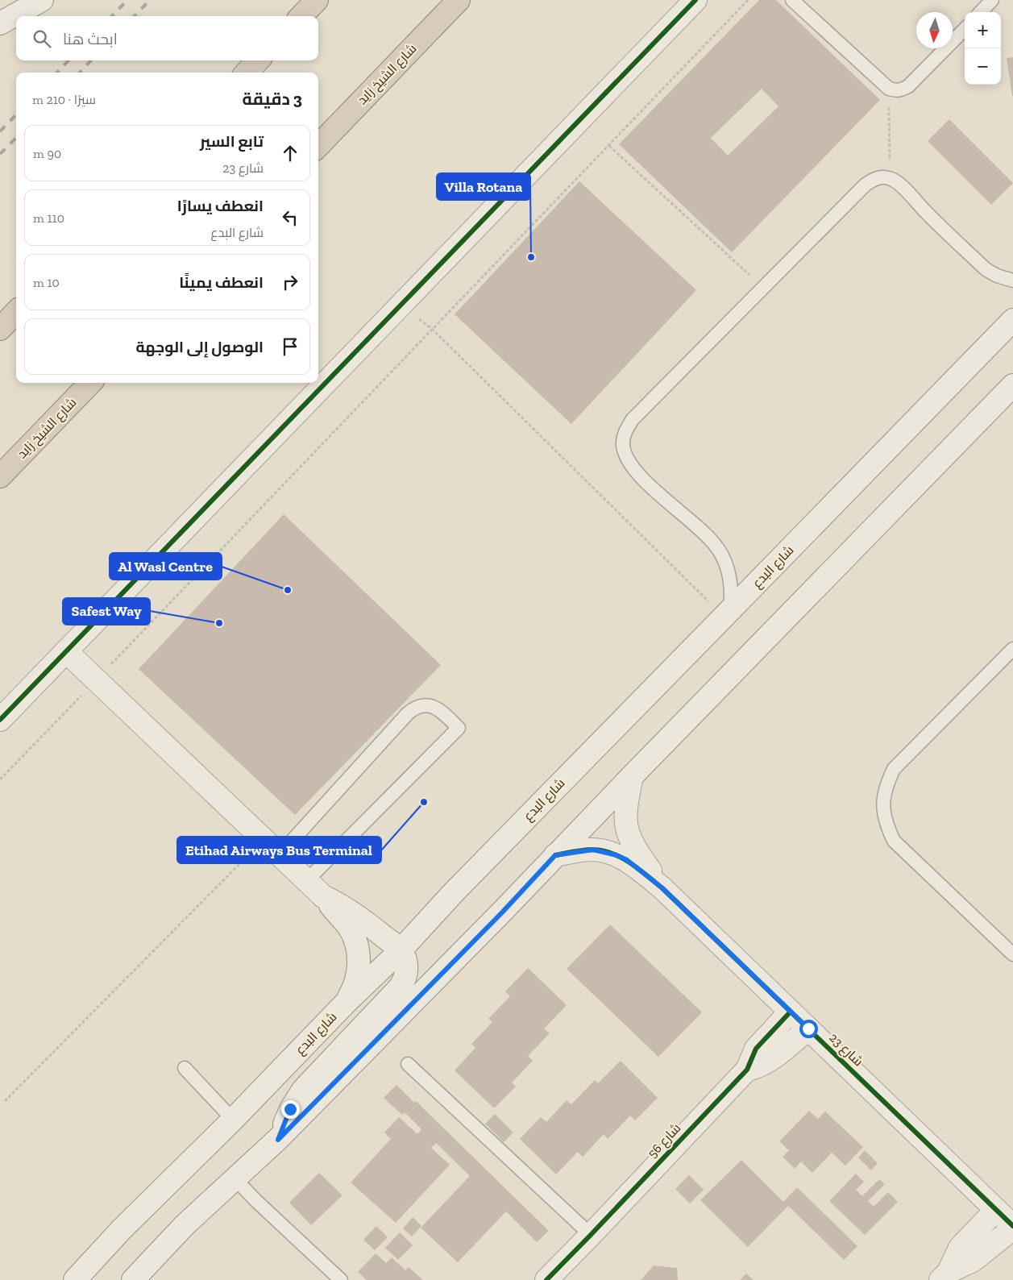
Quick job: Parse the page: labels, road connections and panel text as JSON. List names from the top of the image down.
{
  "streets": {
    "highway": ["شارع الشيخ زايد"],
    "main road": ["شارع البدع", "شارع 23", "شارع 56"]
  },
  "crossings": [
    ["شارع 23", "شارع 56"]
  ],
  "places": [
    "Villa Rotana",
    "Al Wasl Centre",
    "Safest Way",
    "Etihad Airways Bus Terminal"
  ],
  "north": "bottom",
  "page": {
    "map_buttons": ["+", "−"],
    "search": "ابحث هنا",
    "heading": ["3 دقيقة", "سيرًا · 210 m"],
    "list": [
      ["تابع السير", "شارع 23", "90 m"],
      ["انعطف يسارًا", "شارع البدع", "110 m"],
      ["انعطف يمينًا", "10 m"],
      "الوصول إلى الوجهة"
    ]
  }
}
